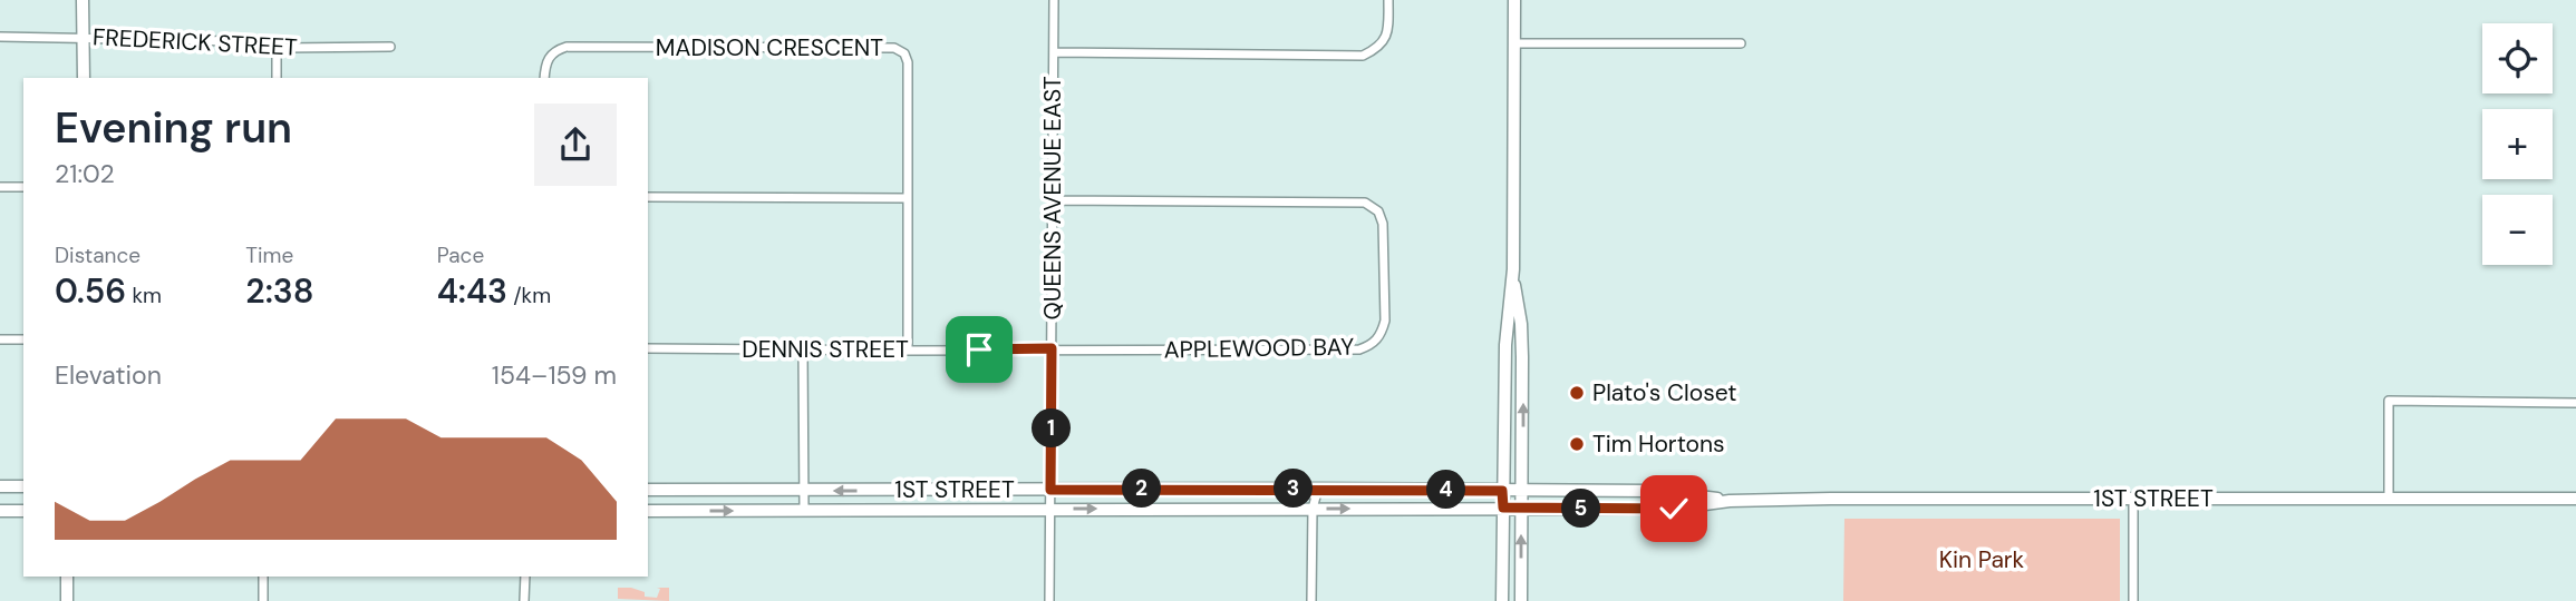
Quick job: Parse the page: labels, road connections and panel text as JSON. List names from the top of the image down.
{
  "streets": {
    "main road": ["1ST STREET"],
    "street": [
      "FREDERICK STREET",
      "MADISON CRESCENT",
      "QUEENS AVENUE EAST",
      "APPLEWOOD BAY",
      "DENNIS STREET"
    ]
  },
  "crossings": [
    ["MADISON CRESCENT", "DENNIS STREET"],
    ["QUEENS AVENUE EAST", "APPLEWOOD BAY"],
    ["QUEENS AVENUE EAST", "DENNIS STREET"],
    ["QUEENS AVENUE EAST", "1ST STREET"],
    ["APPLEWOOD BAY", "DENNIS STREET"]
  ],
  "parks": ["Kin Park"],
  "places": ["Plato's Closet", "Tim Hortons"],
  "page": {
    "map_buttons": ["+", "−"],
    "heading": ["Evening run", "21:02"],
    "stats": [
      ["Distance", "0.56 km"],
      ["Time", "2:38"],
      ["Pace", "4:43 /km"]
    ],
    "chart": ["Elevation", "154–159 m"],
    "pins": [
      "1",
      "2",
      "3",
      "4",
      "5"
    ]
  }
}
